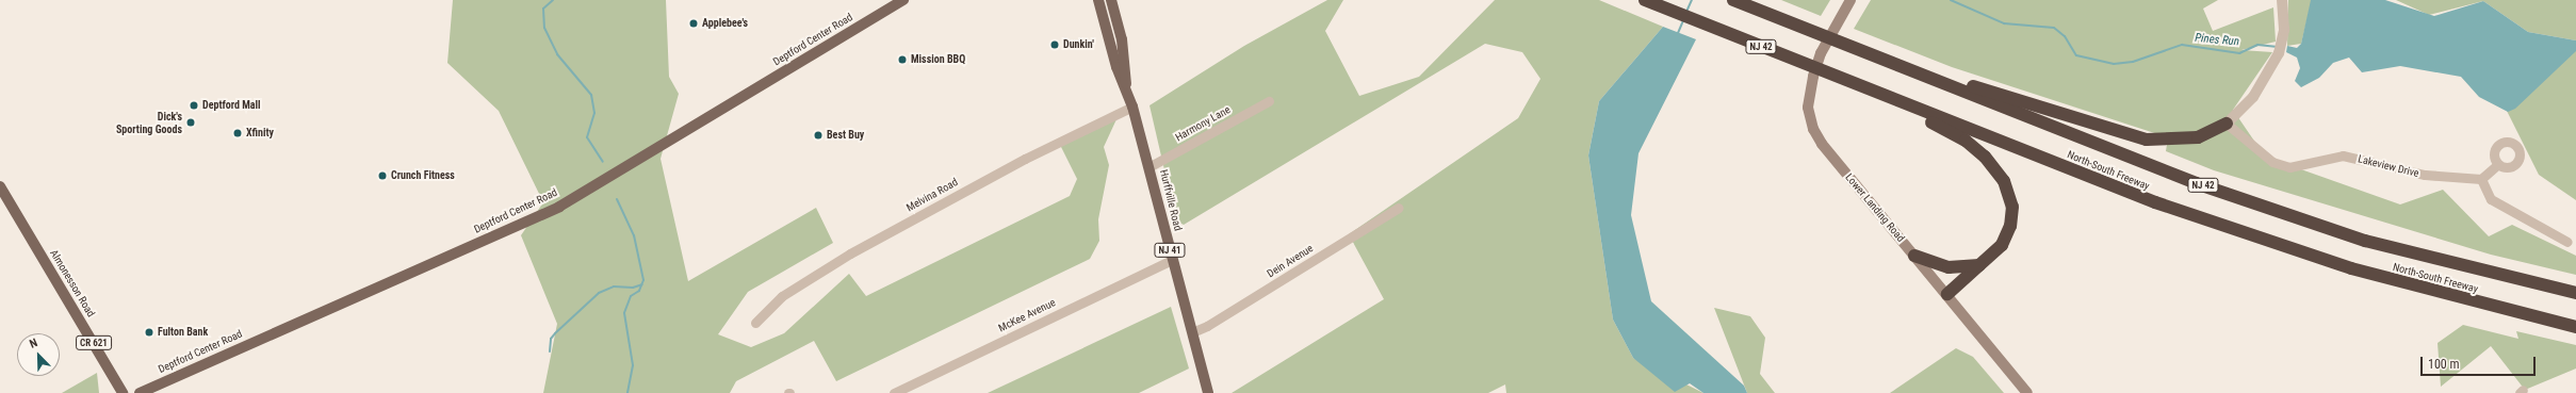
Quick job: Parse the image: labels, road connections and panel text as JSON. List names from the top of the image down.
{
  "streets": {
    "highway": ["NJ 42", "North-South Freeway"],
    "main road": [
      "Deptford Center Road",
      "Hurffville Road",
      "Lower Landing Road",
      "NJ 41",
      "Almonesson Road",
      "CR 621"
    ],
    "street": [
      "Harmony Lane",
      "Lakeview Drive",
      "Melvina Road",
      "Dein Avenue",
      "McKee Avenue"
    ]
  },
  "crossings": [
    ["Harmony Lane", "Hurffville Road"],
    ["Melvina Road", "Hurffville Road"],
    ["Hurffville Road", "Dein Avenue"],
    ["Hurffville Road", "McKee Avenue"]
  ],
  "water": ["Pines Run"],
  "places": [
    "Applebee's",
    "Dunkin'",
    "Mission BBQ",
    "Deptford Mall",
    "Dick's Sporting Goods",
    "Xfinity",
    "Best Buy",
    "Crunch Fitness",
    "Fulton Bank"
  ],
  "scale_bar": "100 m",
  "north": "top left"
}
